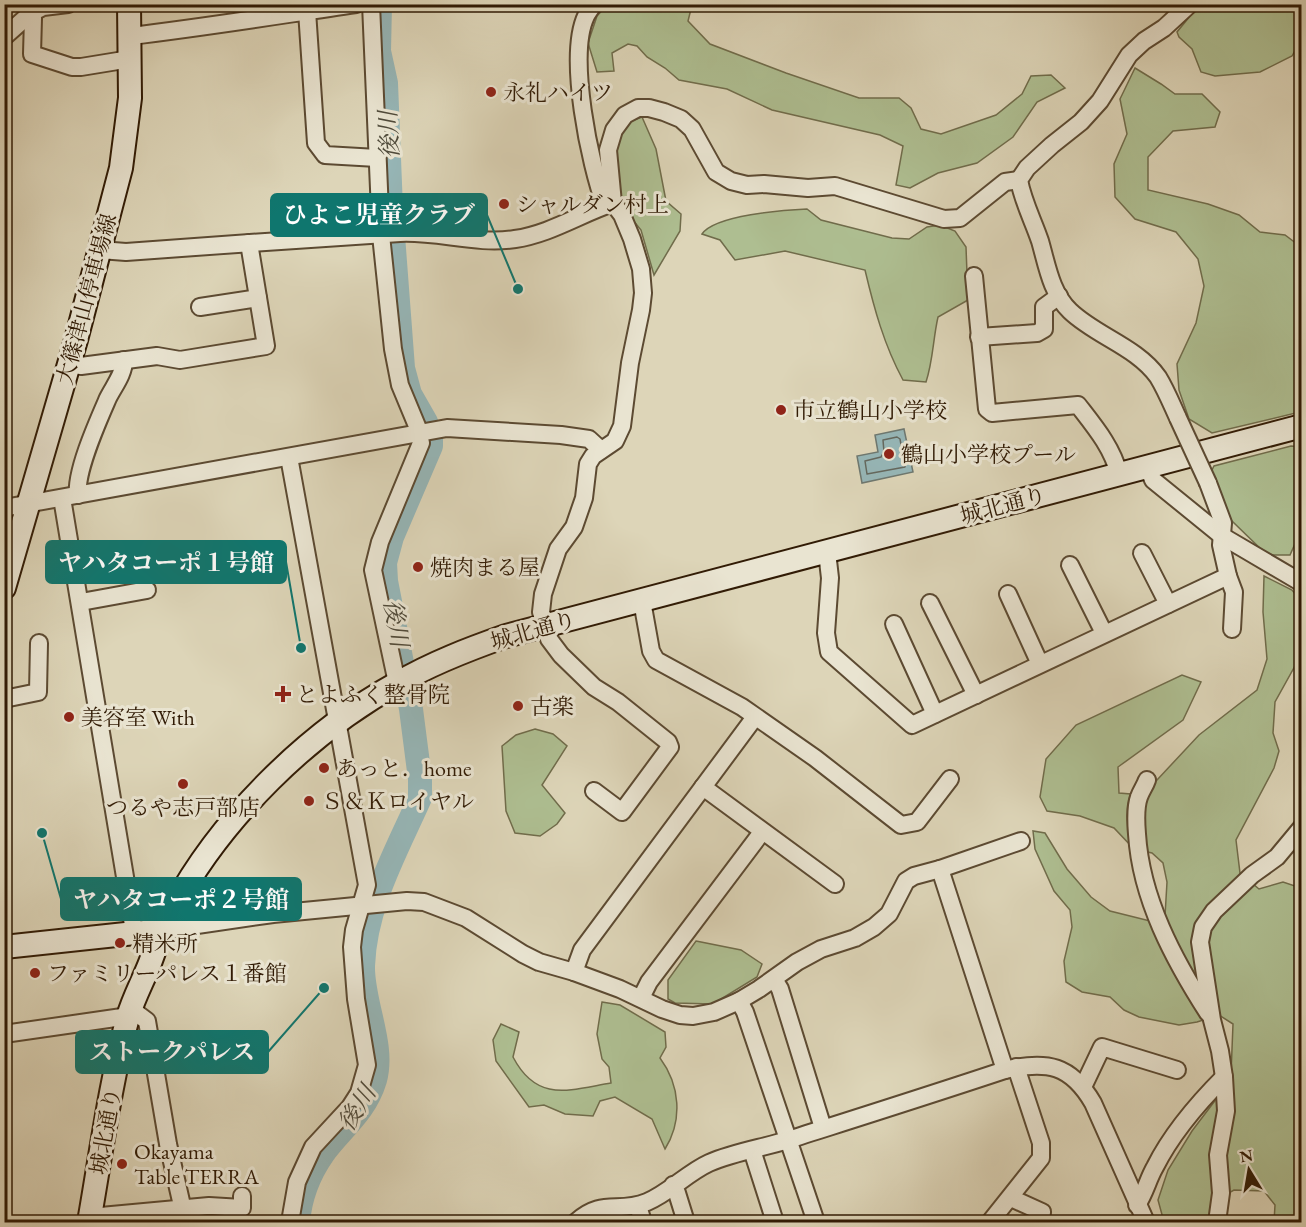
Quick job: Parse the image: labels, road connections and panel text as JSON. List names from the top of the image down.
{
  "streets": {
    "street": ["大篠津山停車場線", "城北通り"]
  },
  "water": ["後川"],
  "places": {
    "other": [
      "永礼ハイツ",
      "シャルダン村上",
      "ひよこ児童クラブ",
      "市立鶴山小学校",
      "鶴山小学校プール",
      "焼肉まる屋",
      "ヤハタコーポ１号館",
      "古楽",
      "美容室 With",
      "あっと．home",
      "つるや志戸部店",
      "Ｓ＆Ｋロイヤル",
      "ヤハタコーポ２号館",
      "精米所",
      "ファミリーパレス１番館",
      "ストークパレス",
      "Okayama Table TERRA"
    ],
    "health": ["とよふく整骨院"]
  },
  "north": "top"
}
